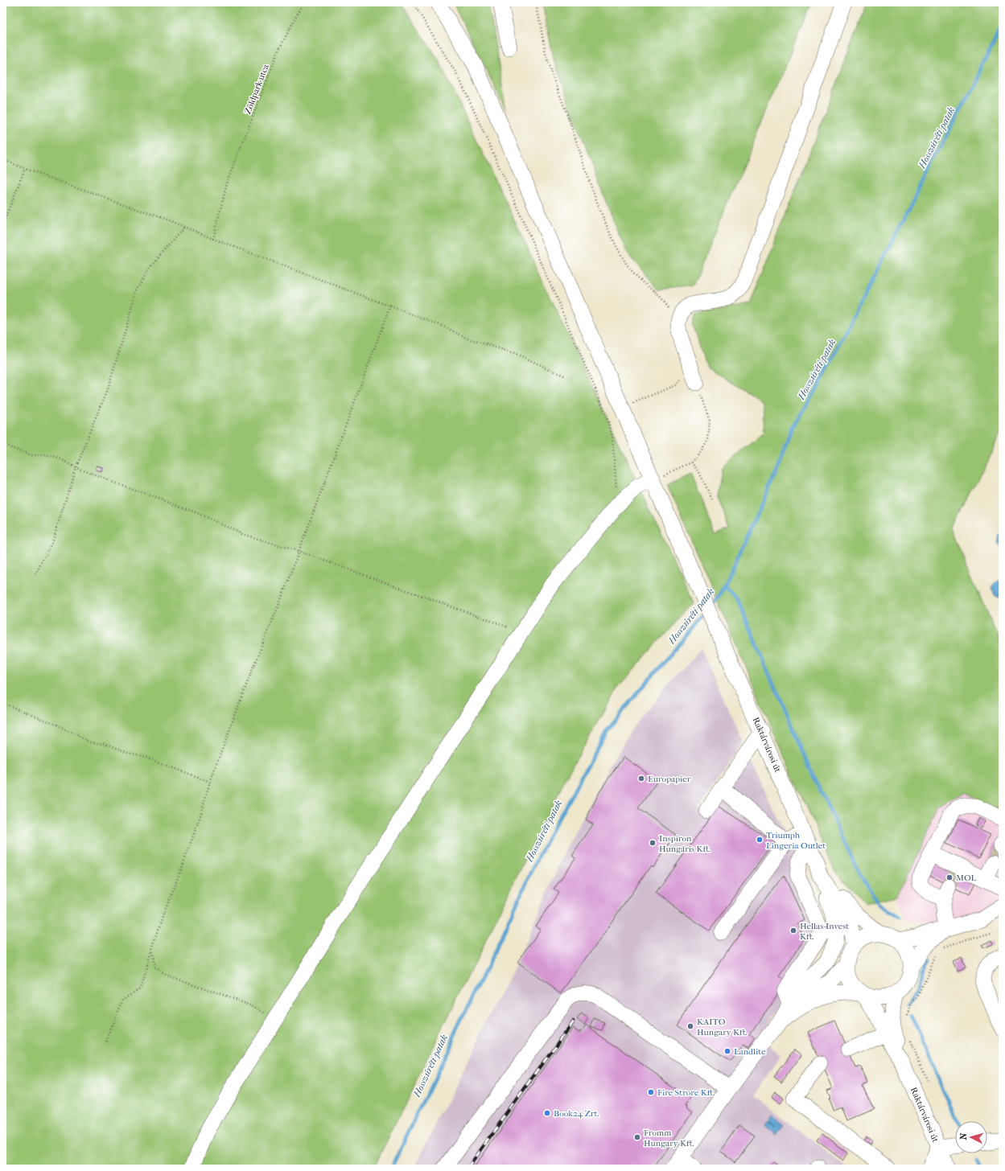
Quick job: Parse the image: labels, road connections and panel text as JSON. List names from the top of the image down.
{
  "streets": {
    "street": ["Raktárvárosi út"],
    "path": ["Zöldpark utca"]
  },
  "water": ["Hosszúréti-patak"],
  "places": [
    "Europapier",
    "Triumph Lingeria Outlet",
    "Inspiron Hungáris Kft.",
    "MOL",
    "Hellas-Invest Kft.",
    "KAITO Hungary Kft.",
    "Landlite",
    "Fire Strore Kft.",
    "Book24 Zrt.",
    "Fromm Hungary Kft."
  ],
  "north": "left"
}
